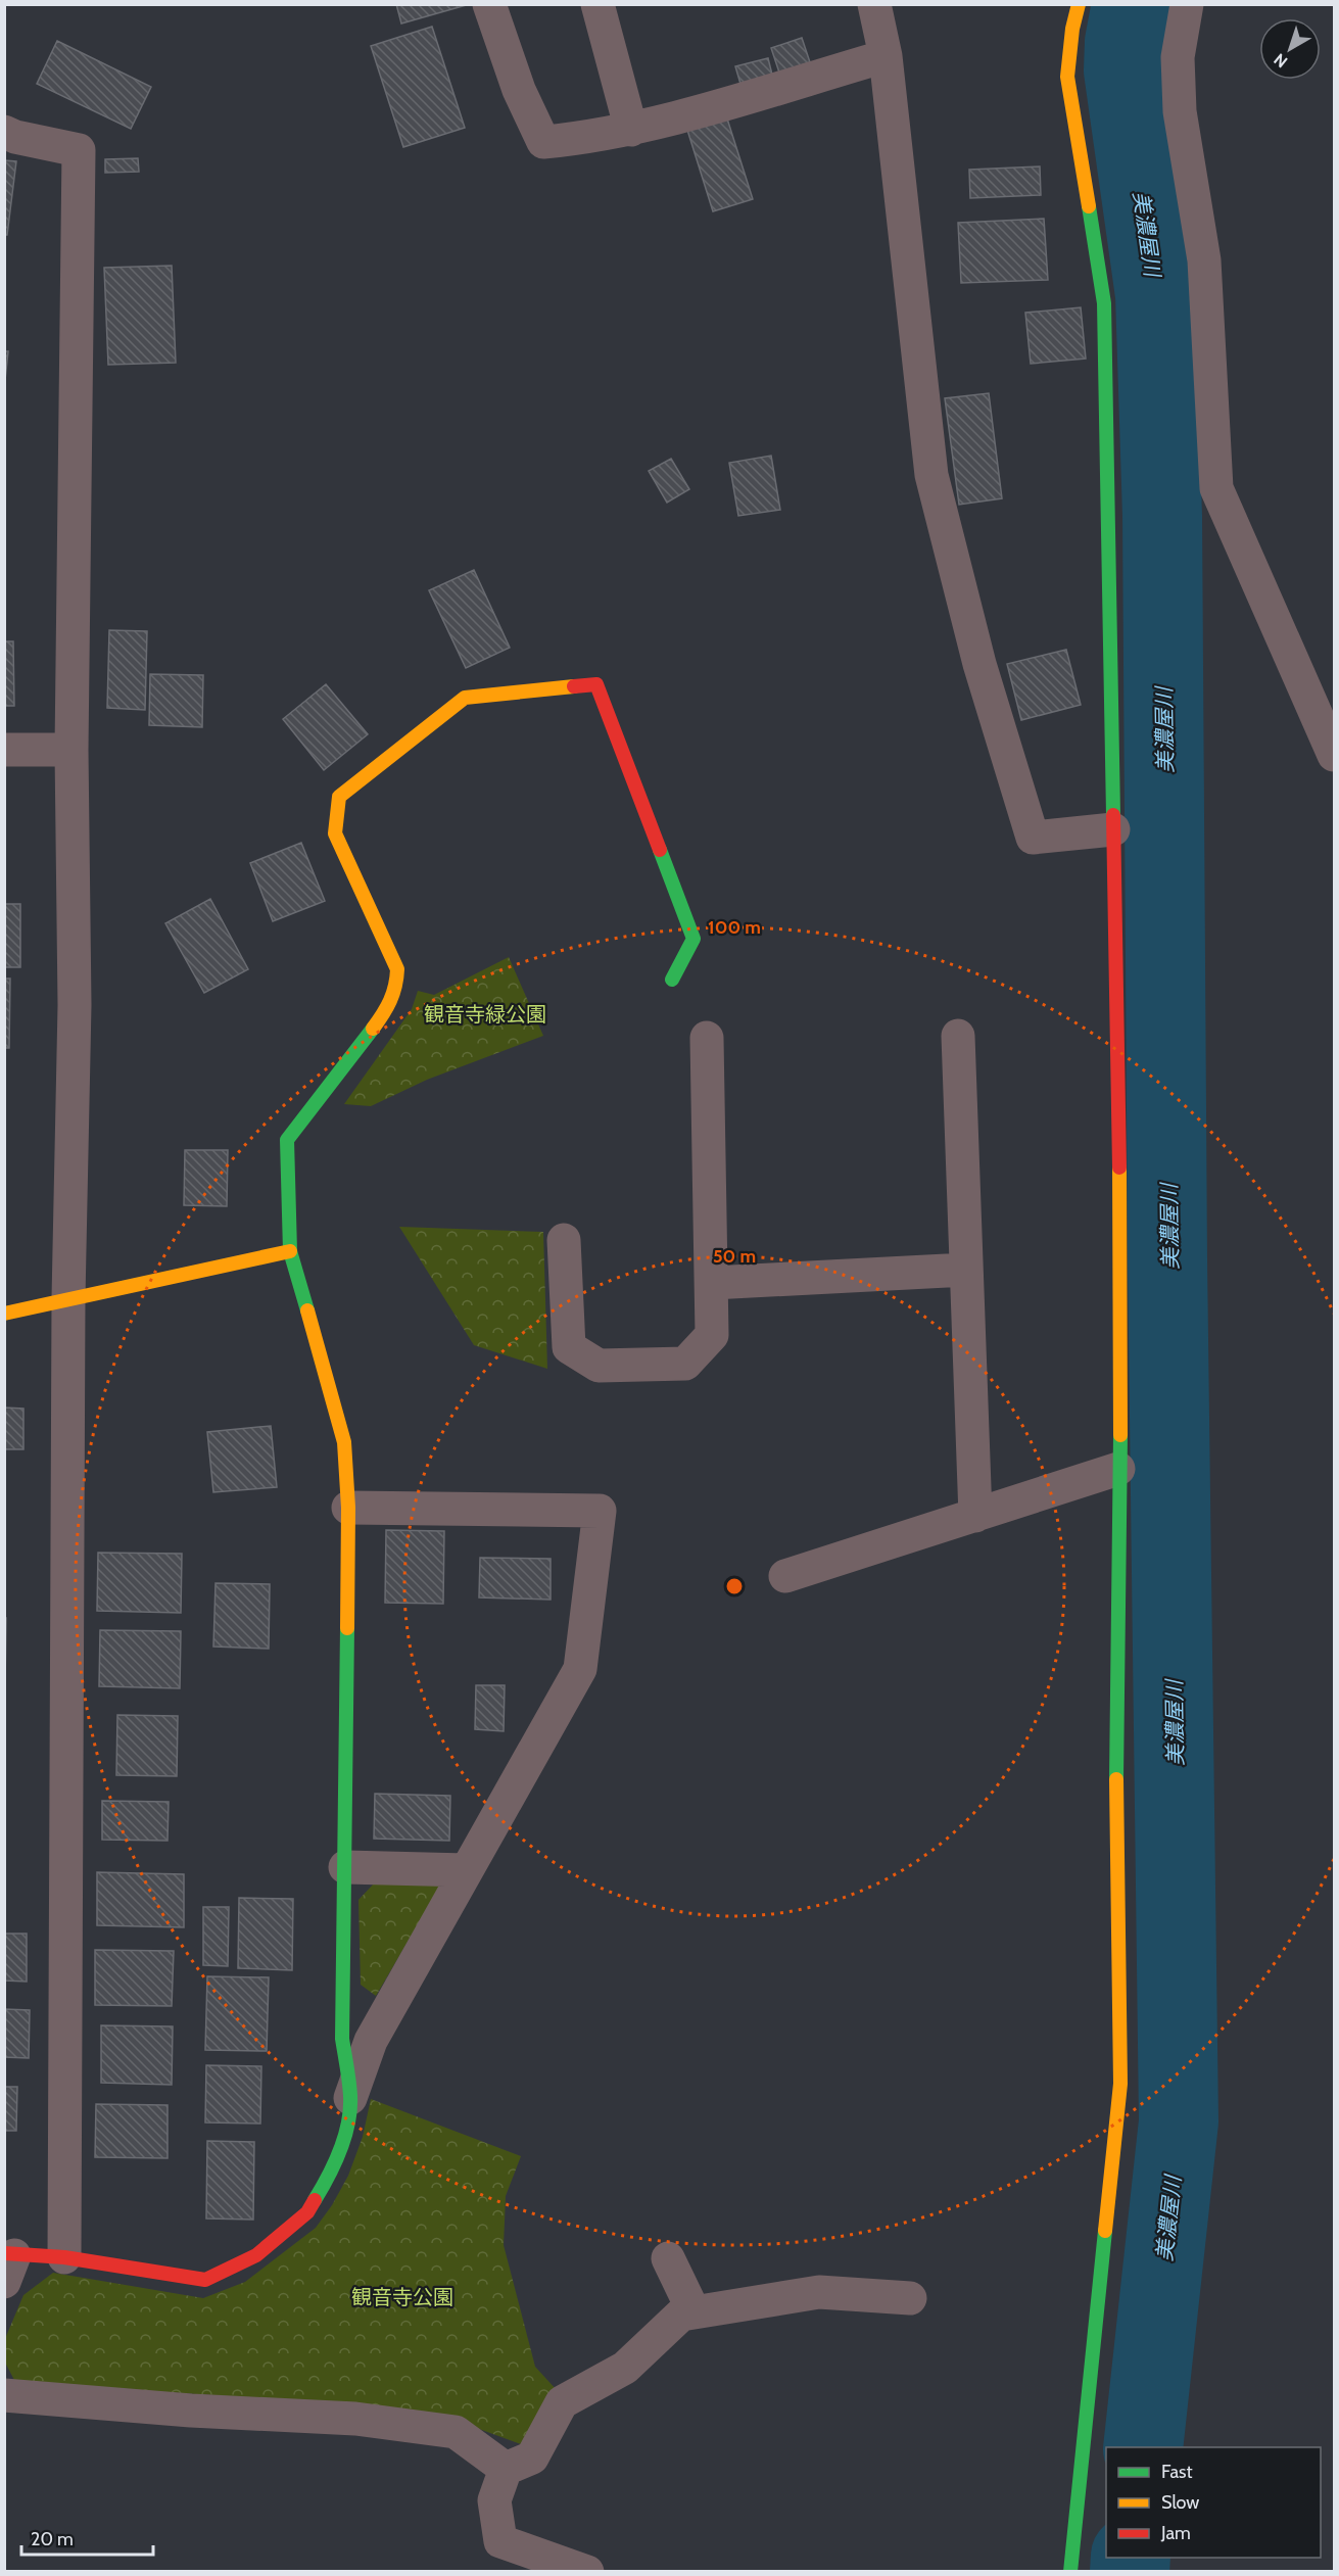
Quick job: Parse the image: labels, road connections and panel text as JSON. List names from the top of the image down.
{
  "water": ["美濃屋川"],
  "parks": ["観音寺緑公園", "観音寺公園"],
  "legend": ["Fast", "Slow", "Jam"],
  "scale_bar": "20 m",
  "north": "bottom left",
  "rings": ["100 m", "50 m"]
}
